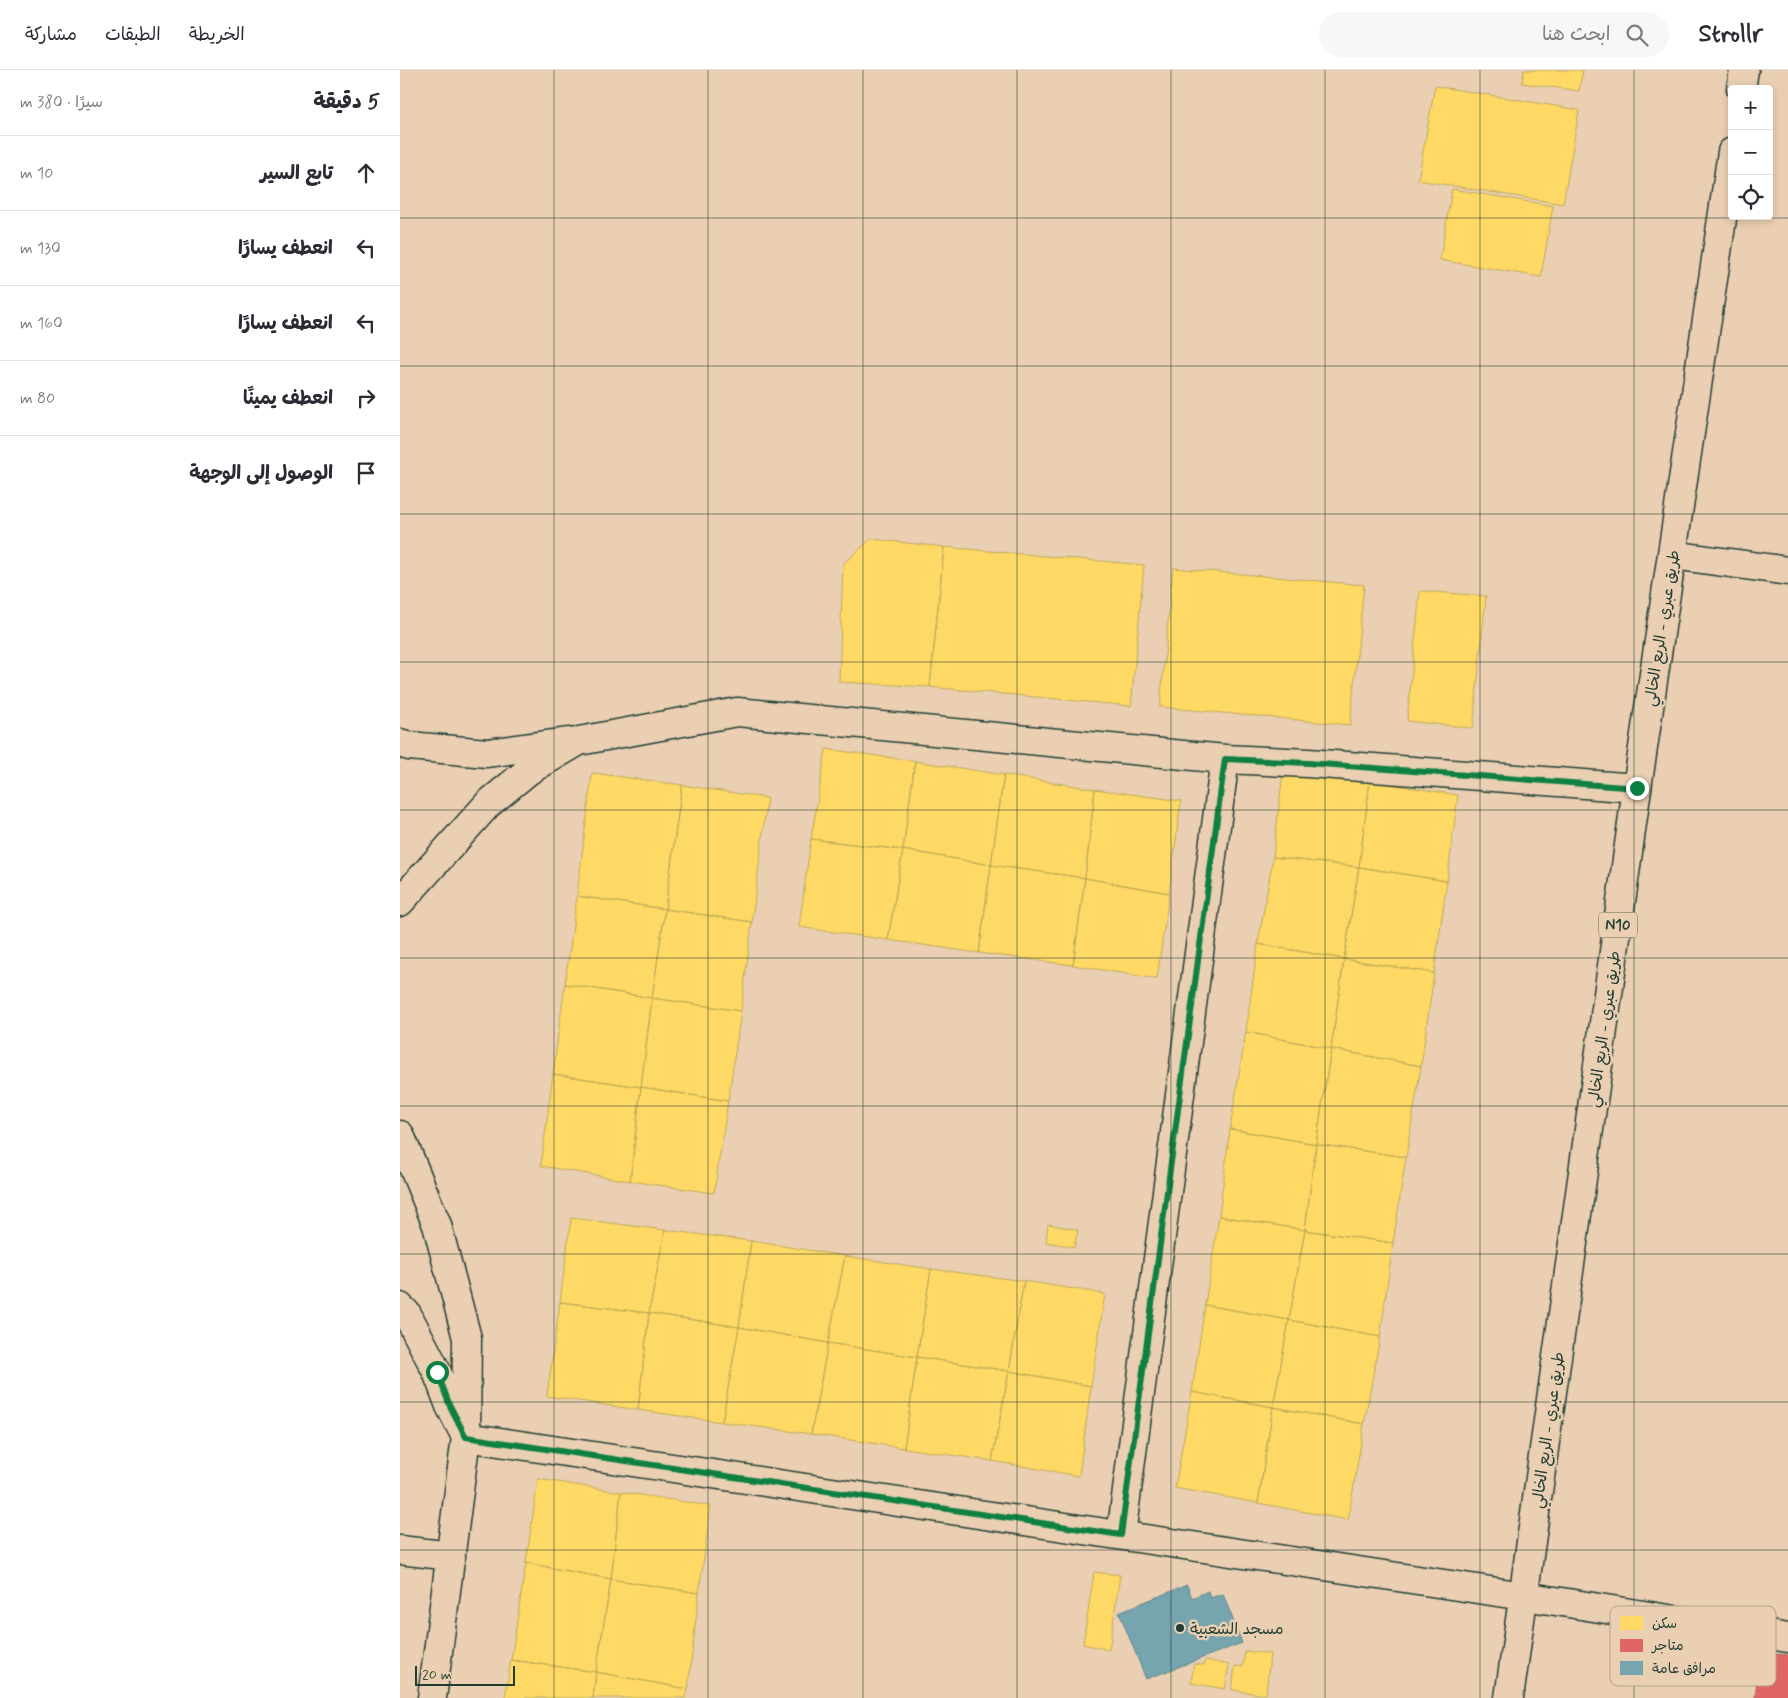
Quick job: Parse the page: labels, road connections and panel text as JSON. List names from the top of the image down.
{
  "streets": {
    "main road": ["طريق عبري - الربع الخالي", "N10"]
  },
  "places": ["مسجد الشعبية"],
  "legend": ["سكن", "متاجر", "مرافق عامة"],
  "scale_bar": "20 m",
  "page": {
    "header": "Strollr",
    "search": "ابحث هنا",
    "nav": ["الخريطة", "الطبقات", "مشاركة"],
    "heading": ["5 دقيقة", "سيرًا · 380 m"],
    "map_buttons": ["+", "−"],
    "list": [
      ["تابع السير", "10 m"],
      ["انعطف يسارًا", "130 m"],
      ["انعطف يسارًا", "160 m"],
      ["انعطف يمينًا", "80 m"],
      "الوصول إلى الوجهة"
    ],
    "scale": "20 m"
  }
}
